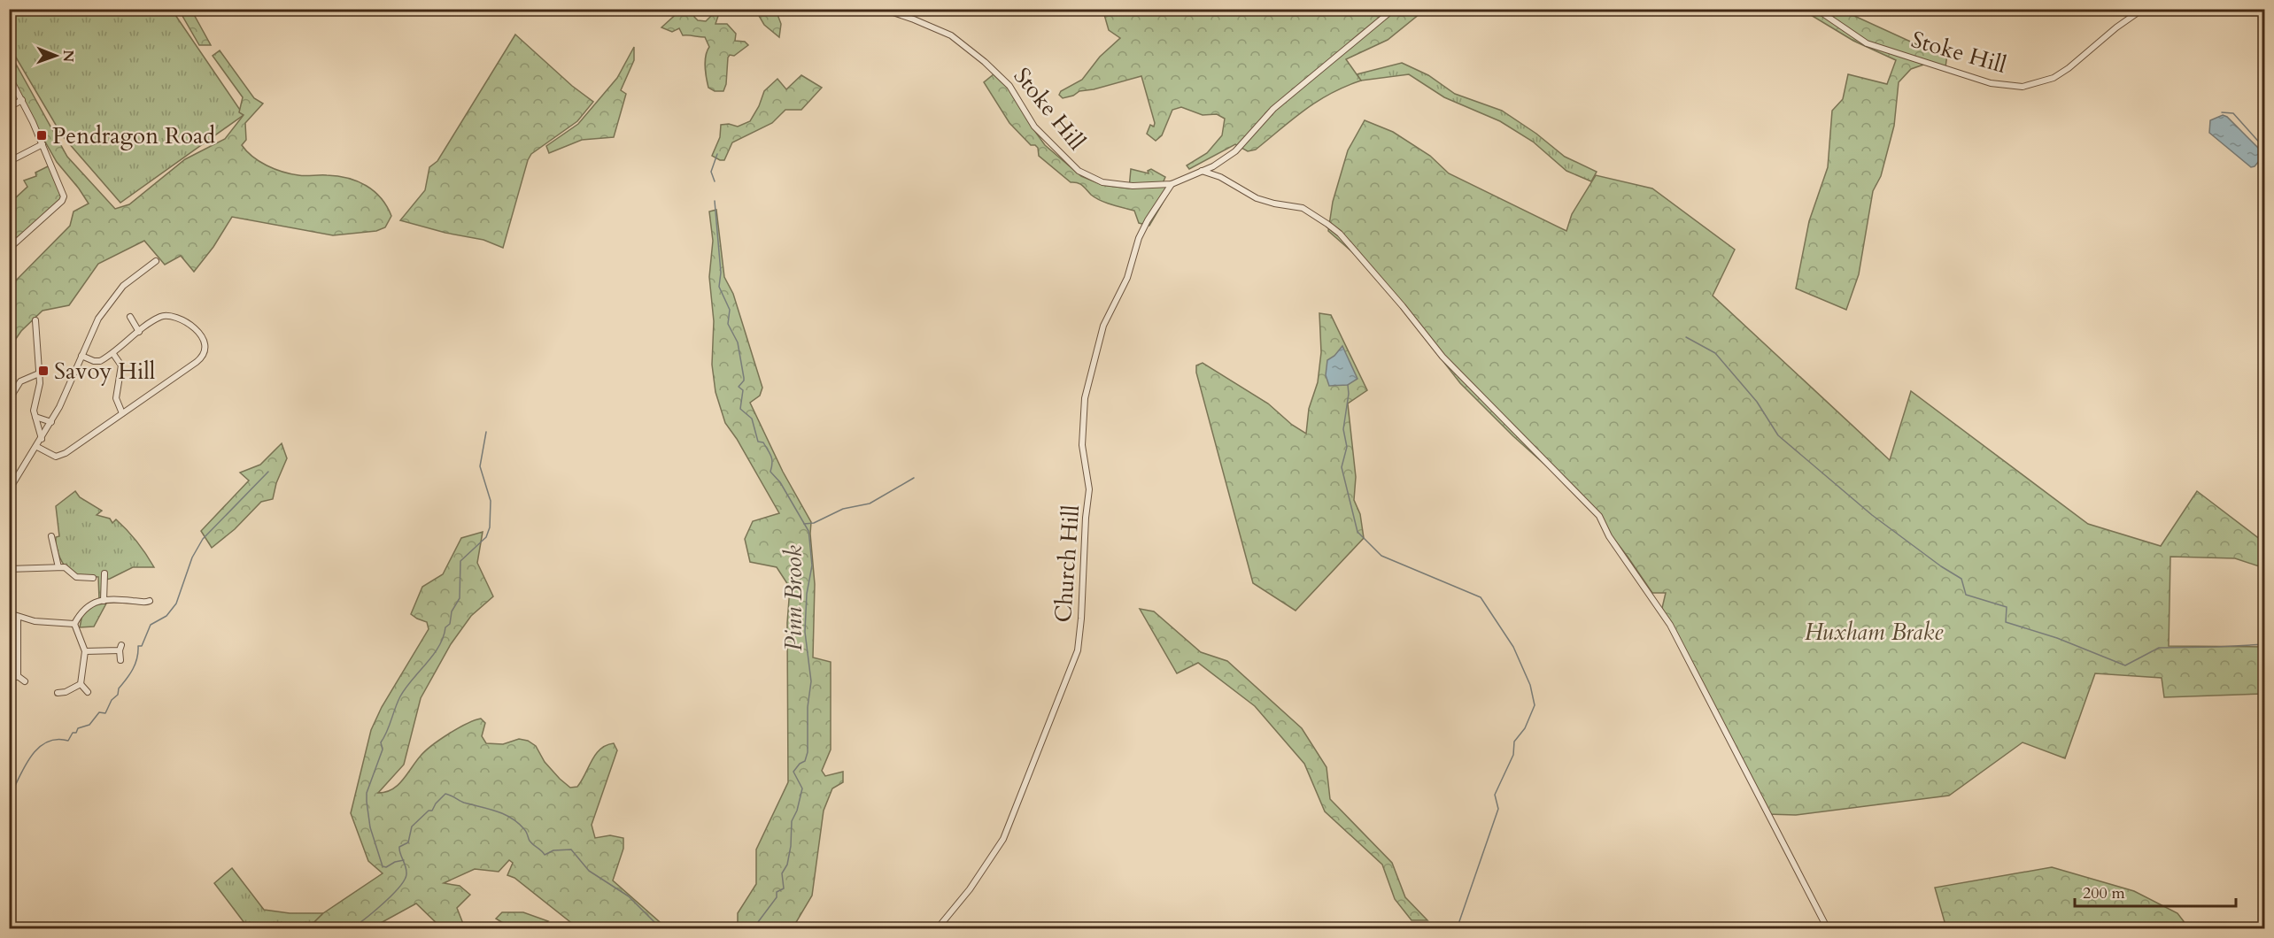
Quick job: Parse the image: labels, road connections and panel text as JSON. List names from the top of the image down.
{
  "streets": {
    "street": ["Stoke Hill", "Church Hill"]
  },
  "crossings": [
    ["Stoke Hill", "Church Hill"]
  ],
  "water": ["Pinn Brook"],
  "parks": ["Huxham Brake"],
  "places": {
    "transit": ["Pendragon Road", "Savoy Hill"]
  },
  "scale_bar": "200 m",
  "north": "right"
}
